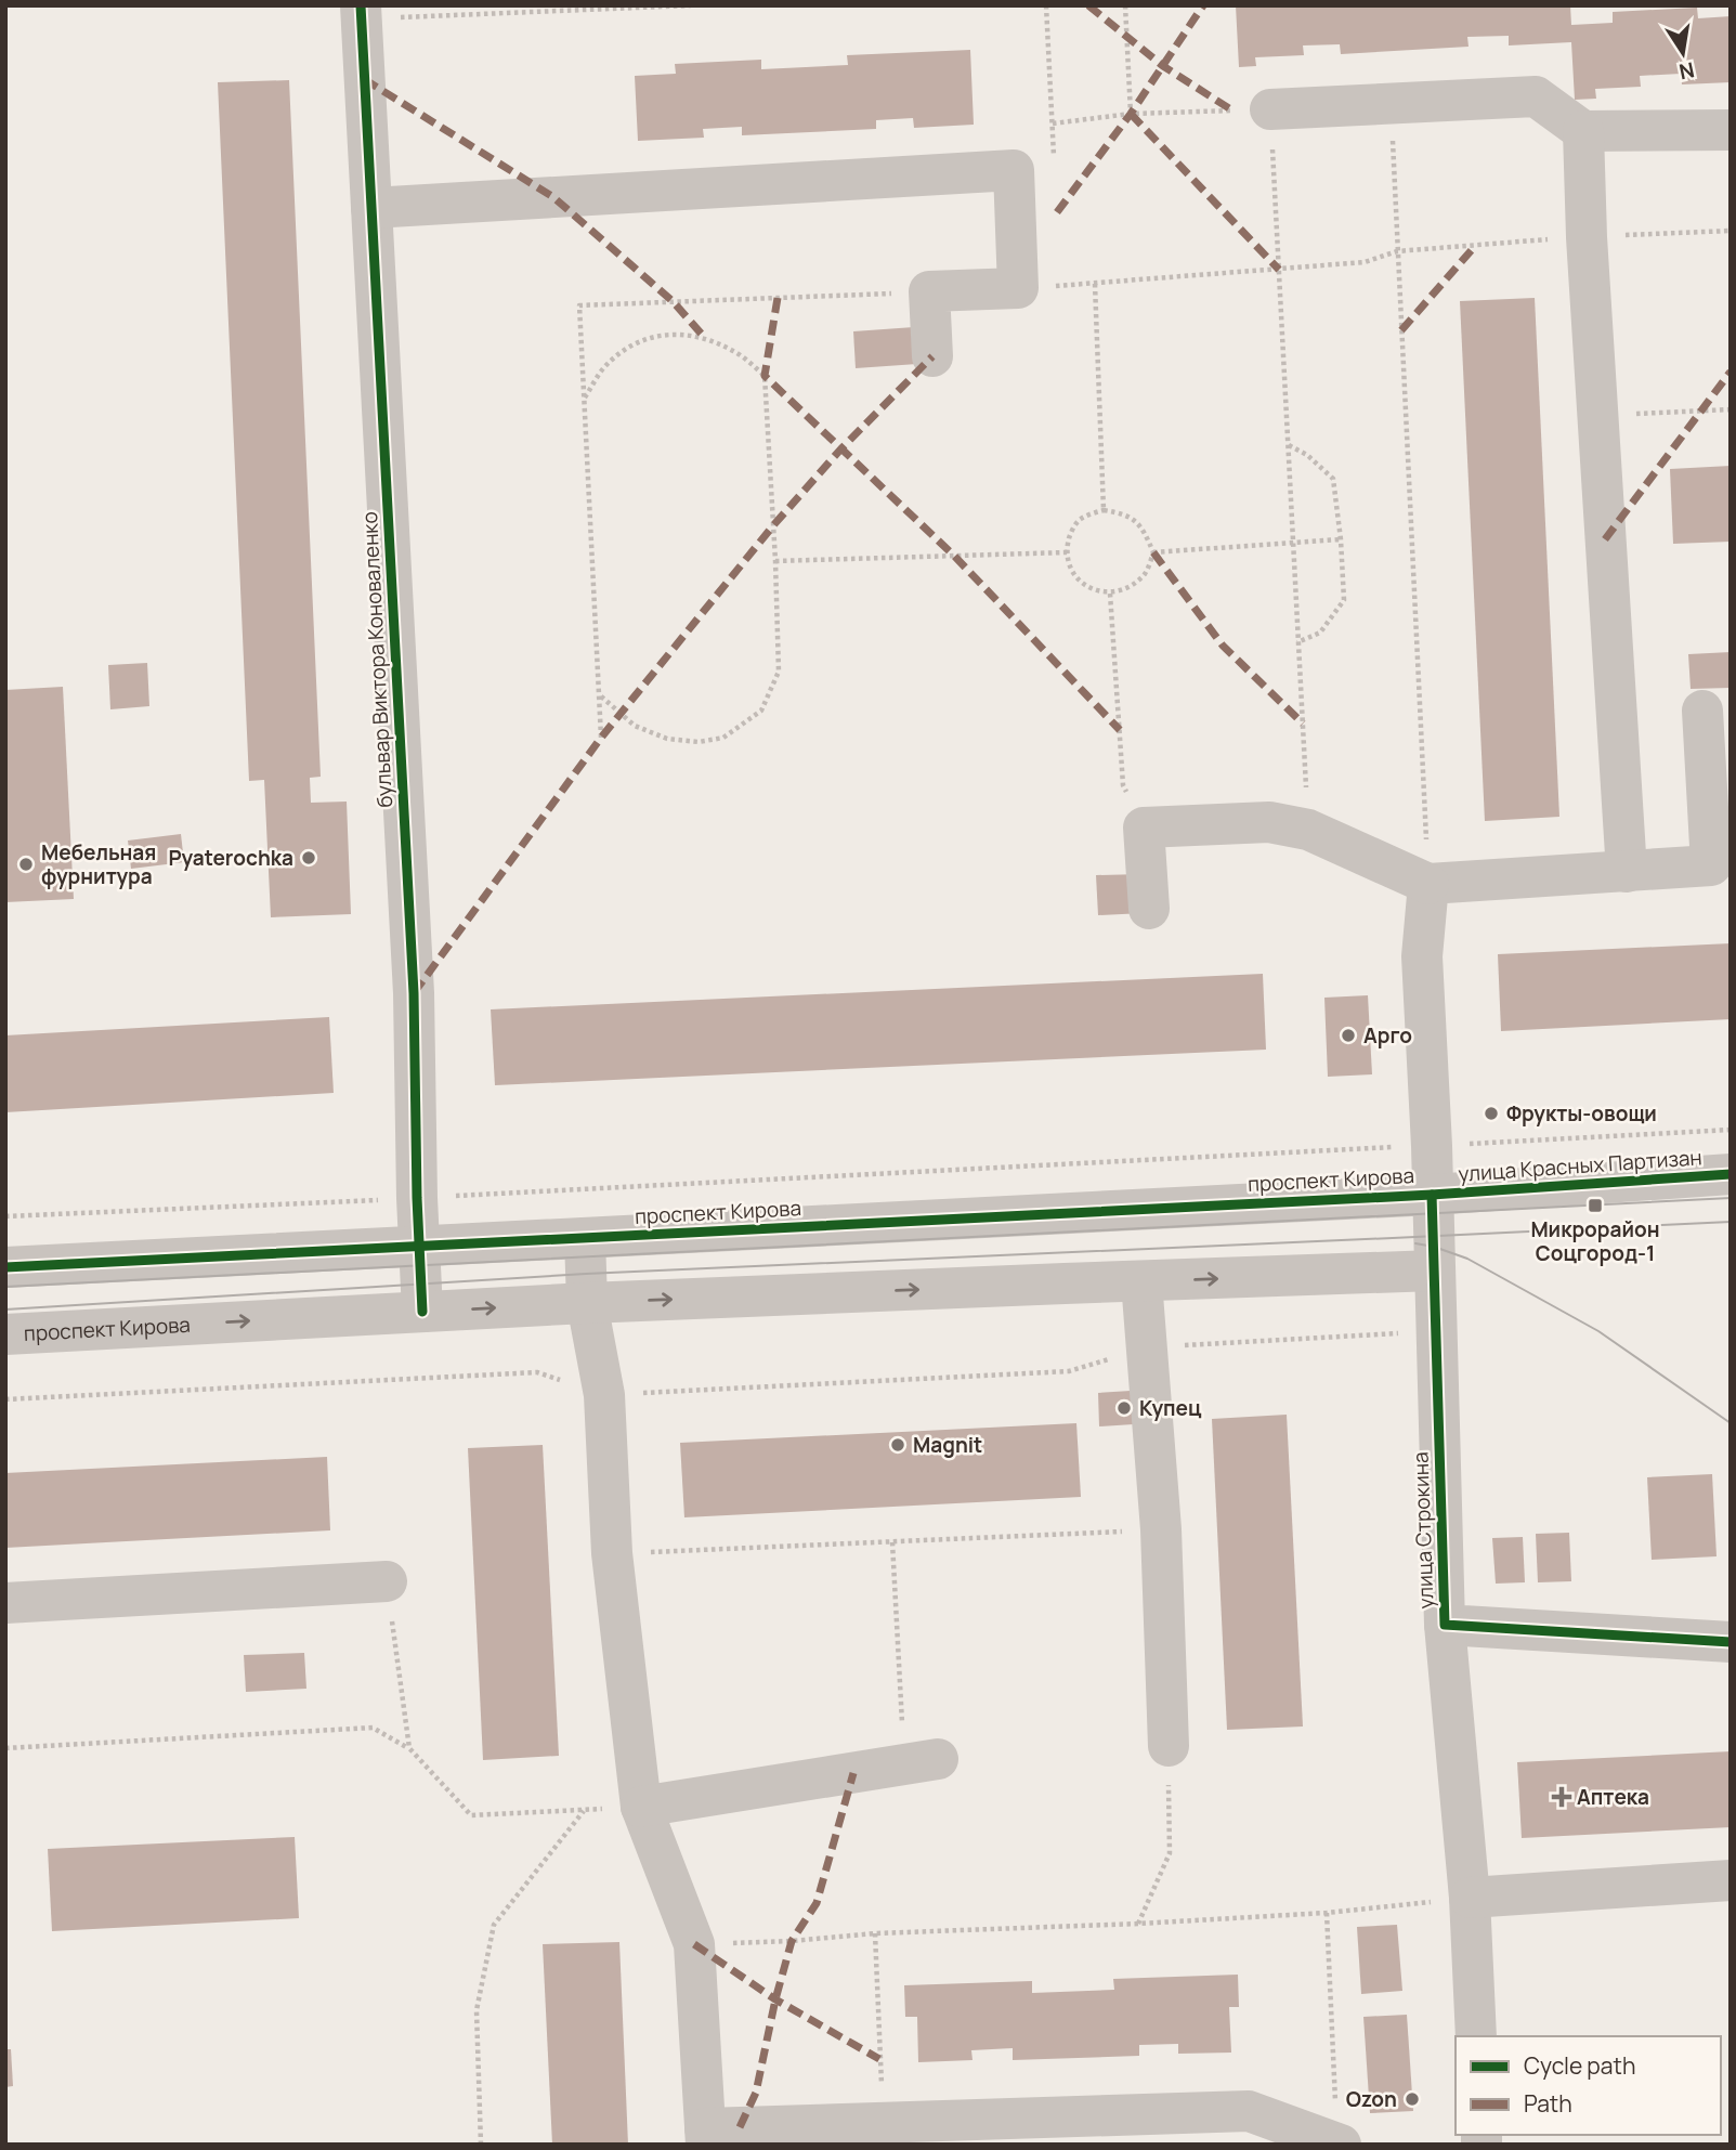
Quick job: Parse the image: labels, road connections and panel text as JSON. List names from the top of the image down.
{
  "streets": {
    "street": [
      "бульвар Виктора Коноваленко",
      "улица Красных Партизан",
      "проспект Кирова",
      "улица Строкина"
    ]
  },
  "crossings": [
    ["бульвар Виктора Коноваленко", "проспект Кирова"],
    ["улица Красных Партизан", "проспект Кирова"],
    ["улица Красных Партизан", "улица Строкина"],
    ["проспект Кирова", "улица Строкина"]
  ],
  "places": {
    "other": [
      "Pyaterochka",
      "Мебельная фурнитура",
      "Арго",
      "Фрукты-овощи",
      "Купец",
      "Magnit",
      "Ozon"
    ],
    "transit": ["Микрорайон Соцгород-1"],
    "health": ["Аптека"]
  },
  "legend": ["Cycle path", "Path"],
  "north": "bottom"
}
